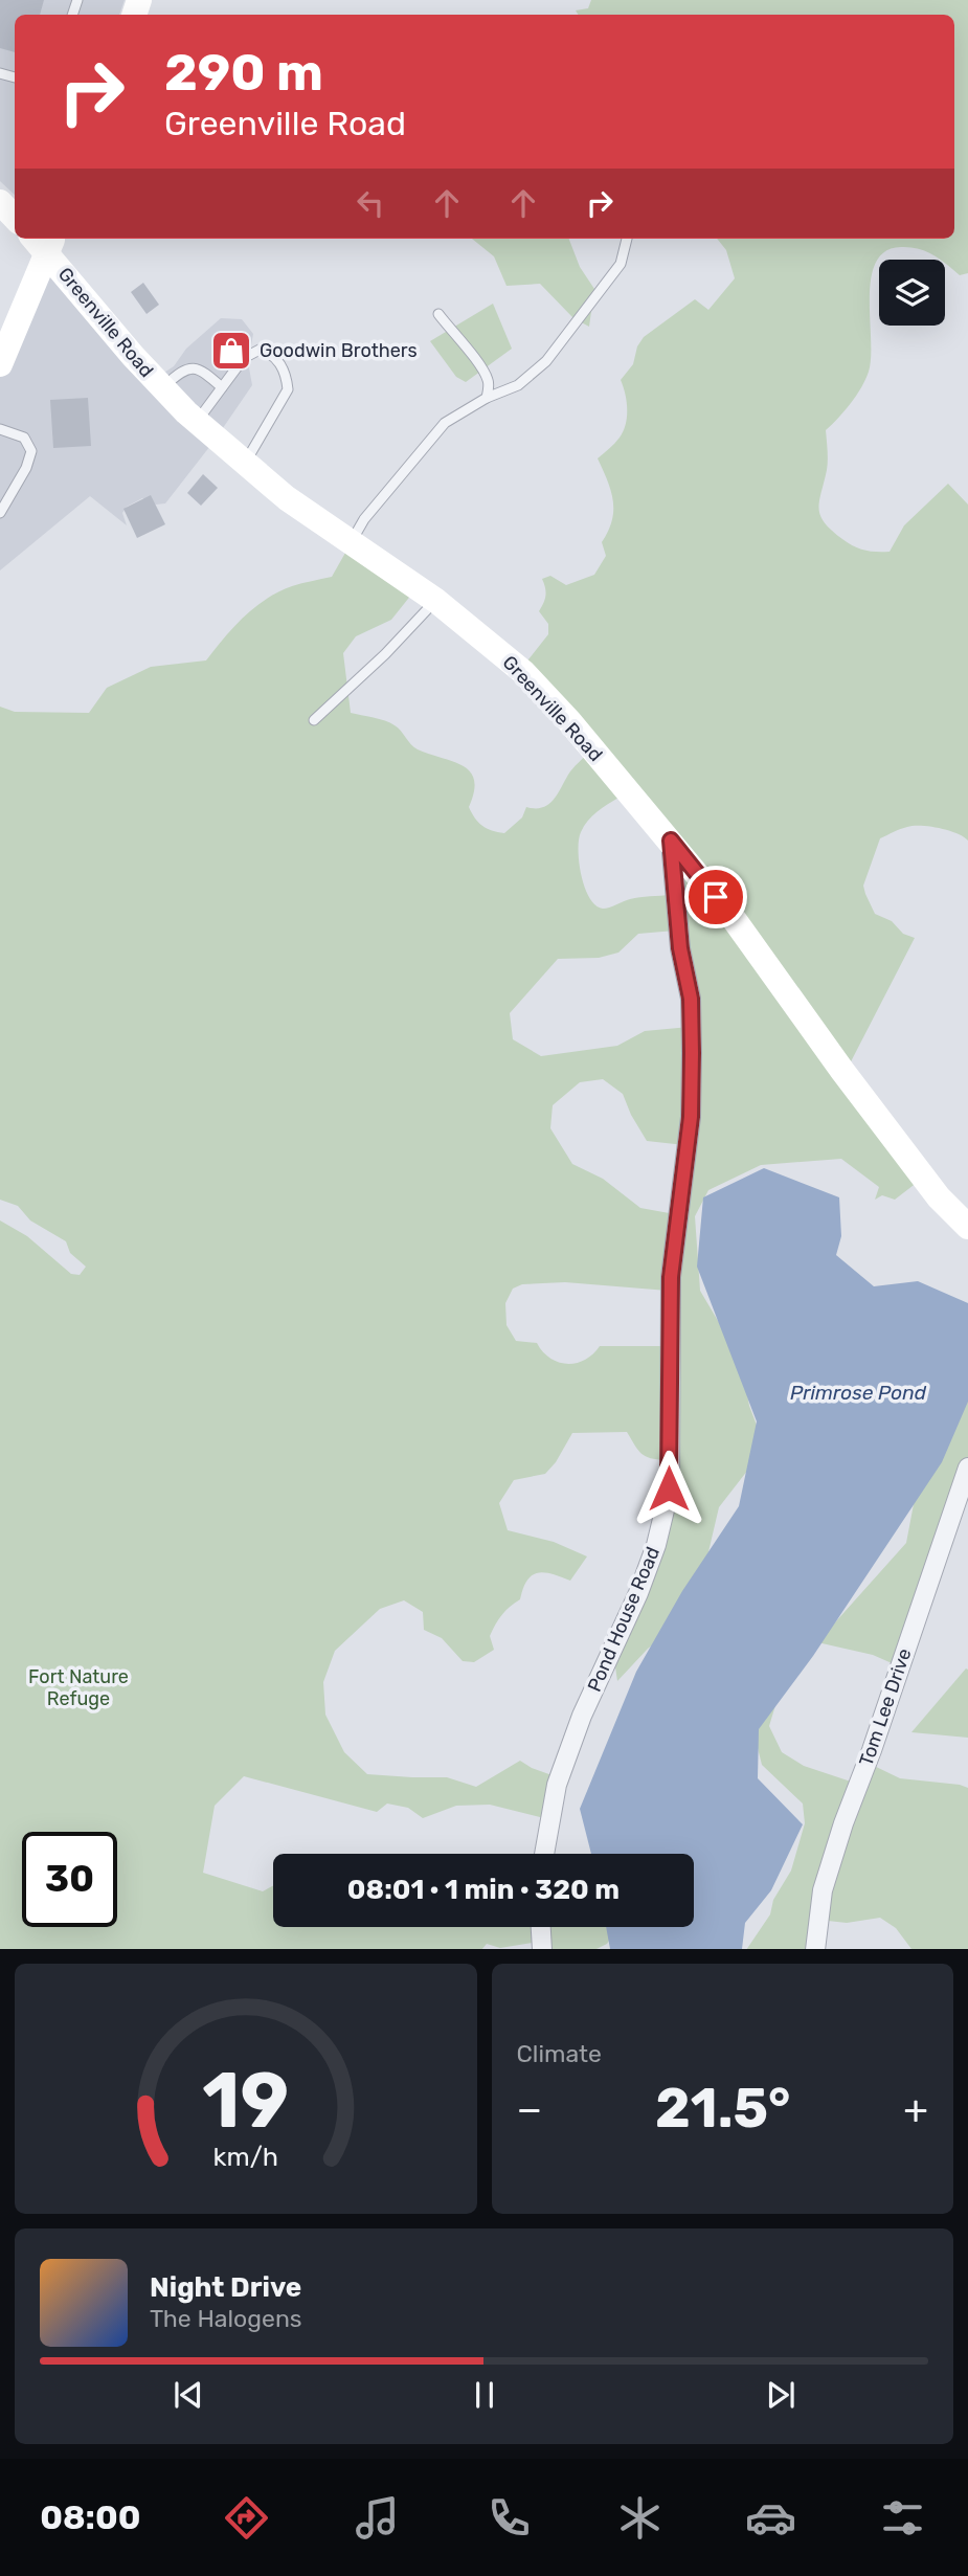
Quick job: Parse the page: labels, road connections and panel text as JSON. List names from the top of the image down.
{
  "streets": {
    "main road": ["Greenville Road"],
    "street": ["Pond House Road", "Tom Lee Drive"]
  },
  "crossings": [
    ["Greenville Road", "Pond House Road"]
  ],
  "water": ["Primrose Pond"],
  "parks": ["Fort Nature Refuge"],
  "places": {
    "shop": ["Goodwin Brothers"]
  },
  "page": {
    "turn": ["290 m", "Greenville Road"],
    "limit": "30",
    "trip": "08:01 · 1 min · 320 m",
    "tile": "Climate",
    "heat": ["−", "21.5°", "+"],
    "song": ["Night Drive", "The Halogens"],
    "tabs": "08:00",
    "gauge": ["19", "km/h"]
  }
}
